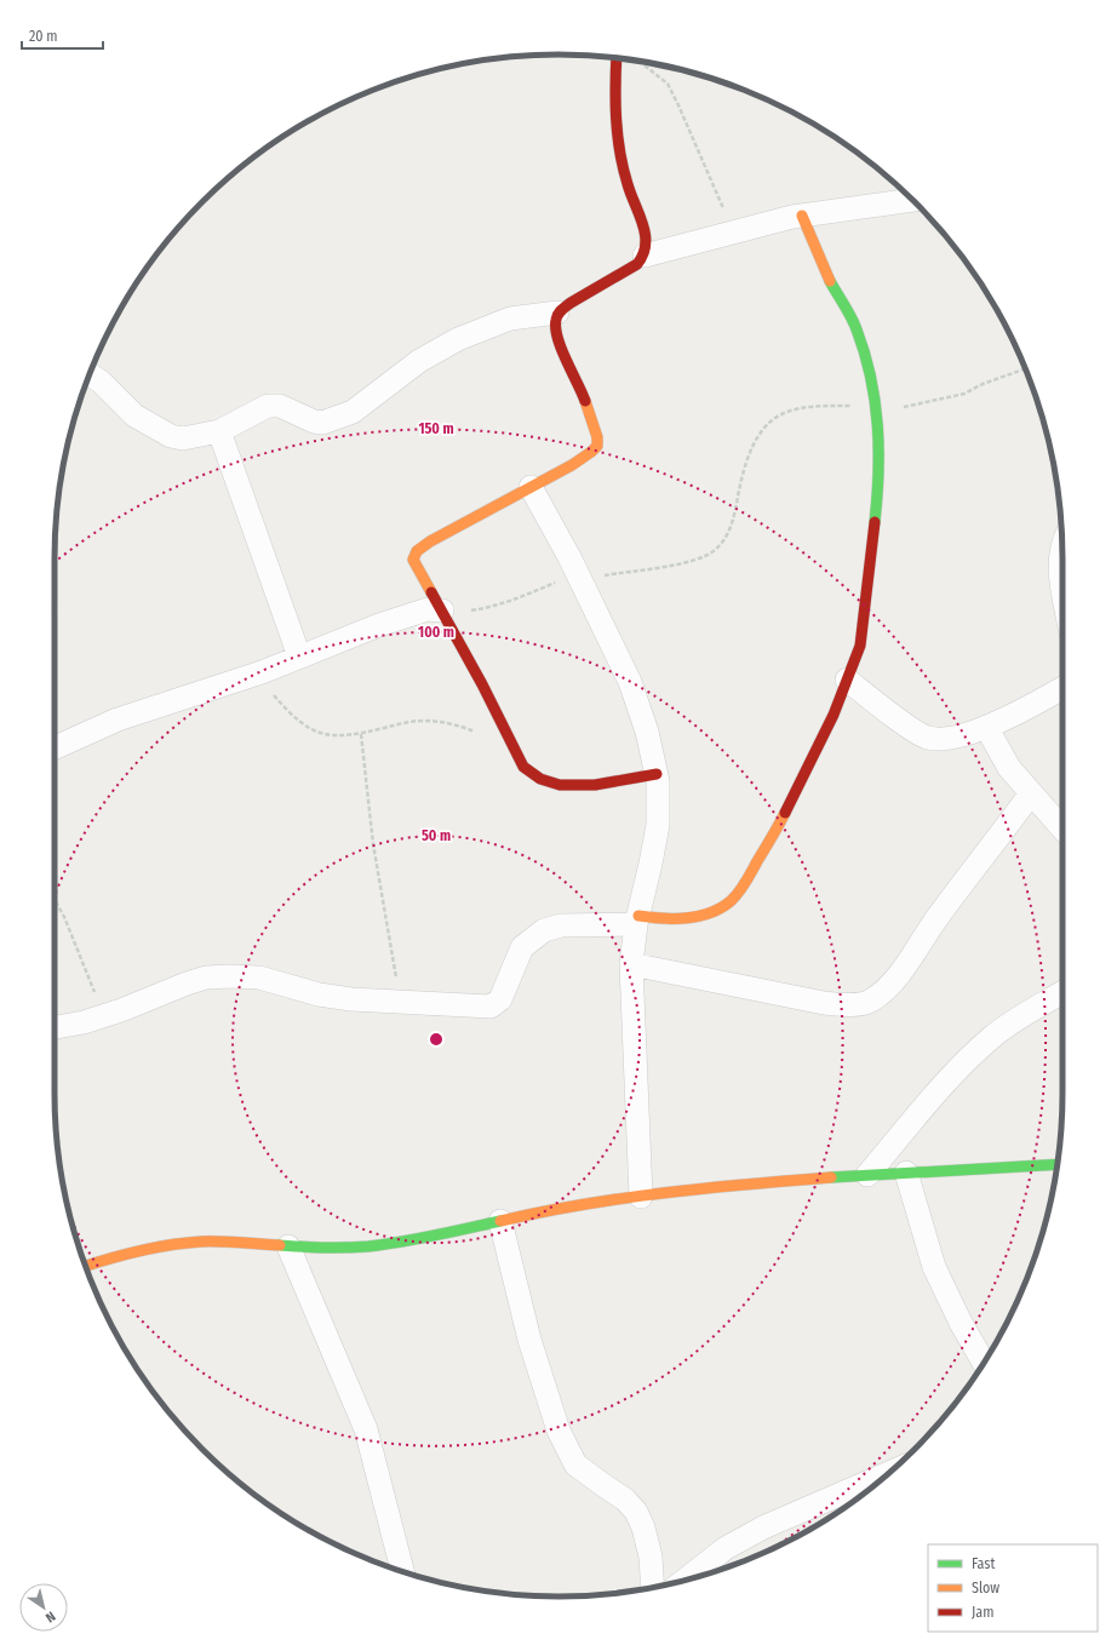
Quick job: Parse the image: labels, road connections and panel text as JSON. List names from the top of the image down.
{
  "legend": ["Fast", "Slow", "Jam"],
  "scale_bar": "20 m",
  "north": "bottom right",
  "rings": ["150 m", "100 m", "50 m"]
}
